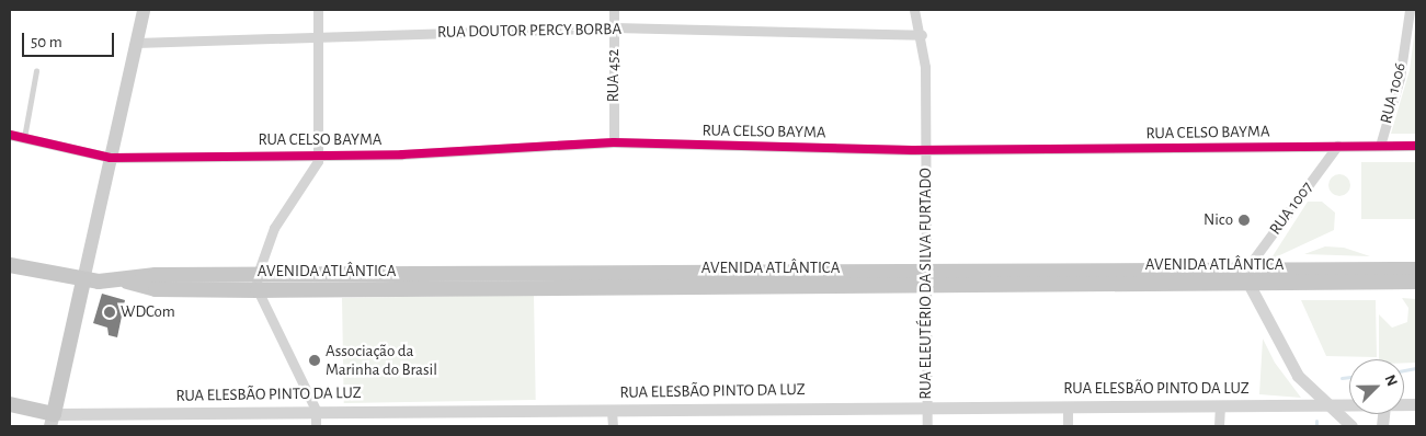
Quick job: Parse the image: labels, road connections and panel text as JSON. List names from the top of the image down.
{
  "streets": {
    "main road": ["AVENIDA ATLÂNTICA", "RUA ELESBÃO PINTO DA LUZ"],
    "street": [
      "RUA DOUTOR PERCY BORBA",
      "RUA 452",
      "RUA 1006",
      "RUA CELSO BAYMA",
      "RUA 1007",
      "RUA ELEUTÉRIO DA SILVA FURTADO"
    ]
  },
  "crossings": [
    ["RUA DOUTOR PERCY BORBA", "RUA 452"],
    ["RUA DOUTOR PERCY BORBA", "RUA ELEUTÉRIO DA SILVA FURTADO"],
    ["RUA 452", "RUA CELSO BAYMA"],
    ["RUA 1006", "RUA CELSO BAYMA"],
    ["RUA CELSO BAYMA", "RUA 1007"],
    ["RUA CELSO BAYMA", "RUA ELEUTÉRIO DA SILVA FURTADO"],
    ["RUA 1007", "AVENIDA ATLÂNTICA"],
    ["AVENIDA ATLÂNTICA", "RUA ELEUTÉRIO DA SILVA FURTADO"],
    ["RUA ELEUTÉRIO DA SILVA FURTADO", "RUA ELESBÃO PINTO DA LUZ"]
  ],
  "places": ["Nico", "WDCom", "Associação da Marinha do Brasil"],
  "scale_bar": "50 m",
  "north": "top right"
}
